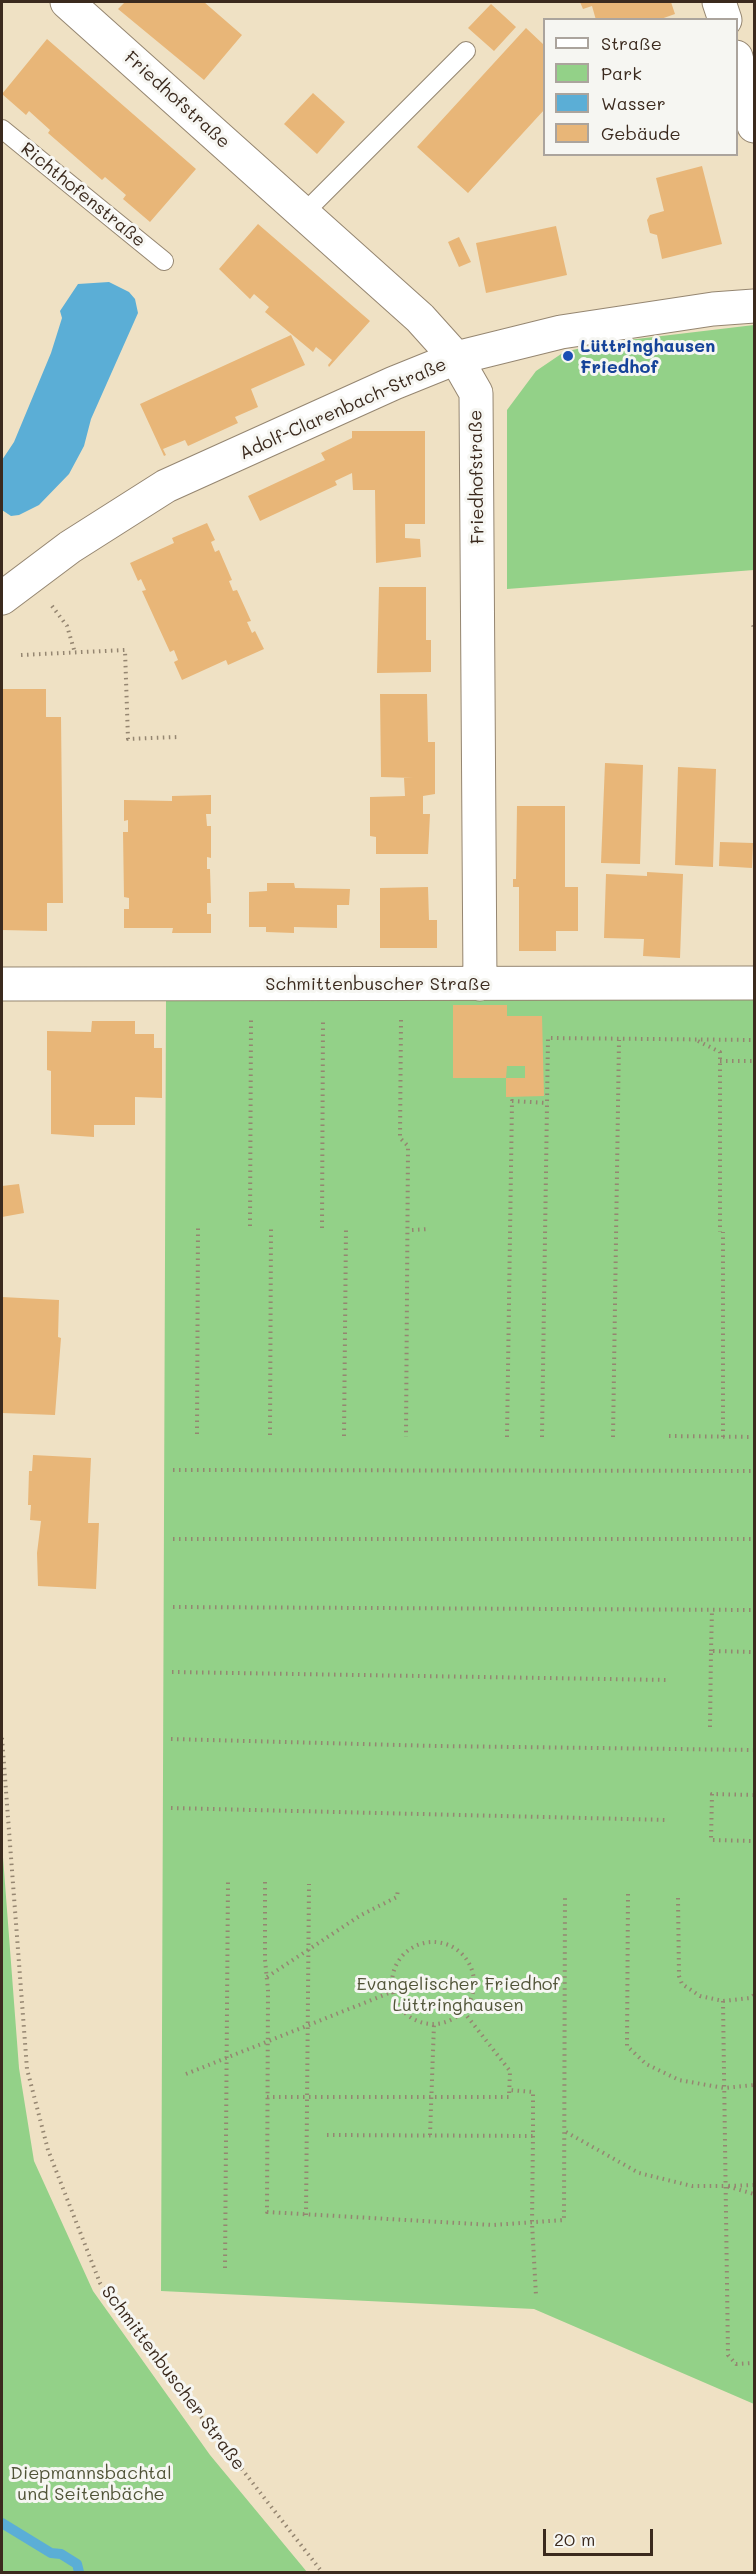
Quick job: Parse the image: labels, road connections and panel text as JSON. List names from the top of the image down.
{
  "streets": {
    "street": ["Friedhofstraße", "Adolf-Clarenbach-Straße", "Schmittenbuscher Straße"],
    "lane": ["Richthofenstraße"]
  },
  "crossings": [
    ["Friedhofstraße", "Adolf-Clarenbach-Straße"],
    ["Friedhofstraße", "Schmittenbuscher Straße"]
  ],
  "parks": ["Evangelischer Friedhof Lüttringhausen", "Diepmannsbachtal und Seitenbäche"],
  "places": ["Lüttringhausen Friedhof"],
  "legend": [
    "Straße",
    "Park",
    "Wasser",
    "Gebäude"
  ],
  "scale_bar": "20 m"
}
